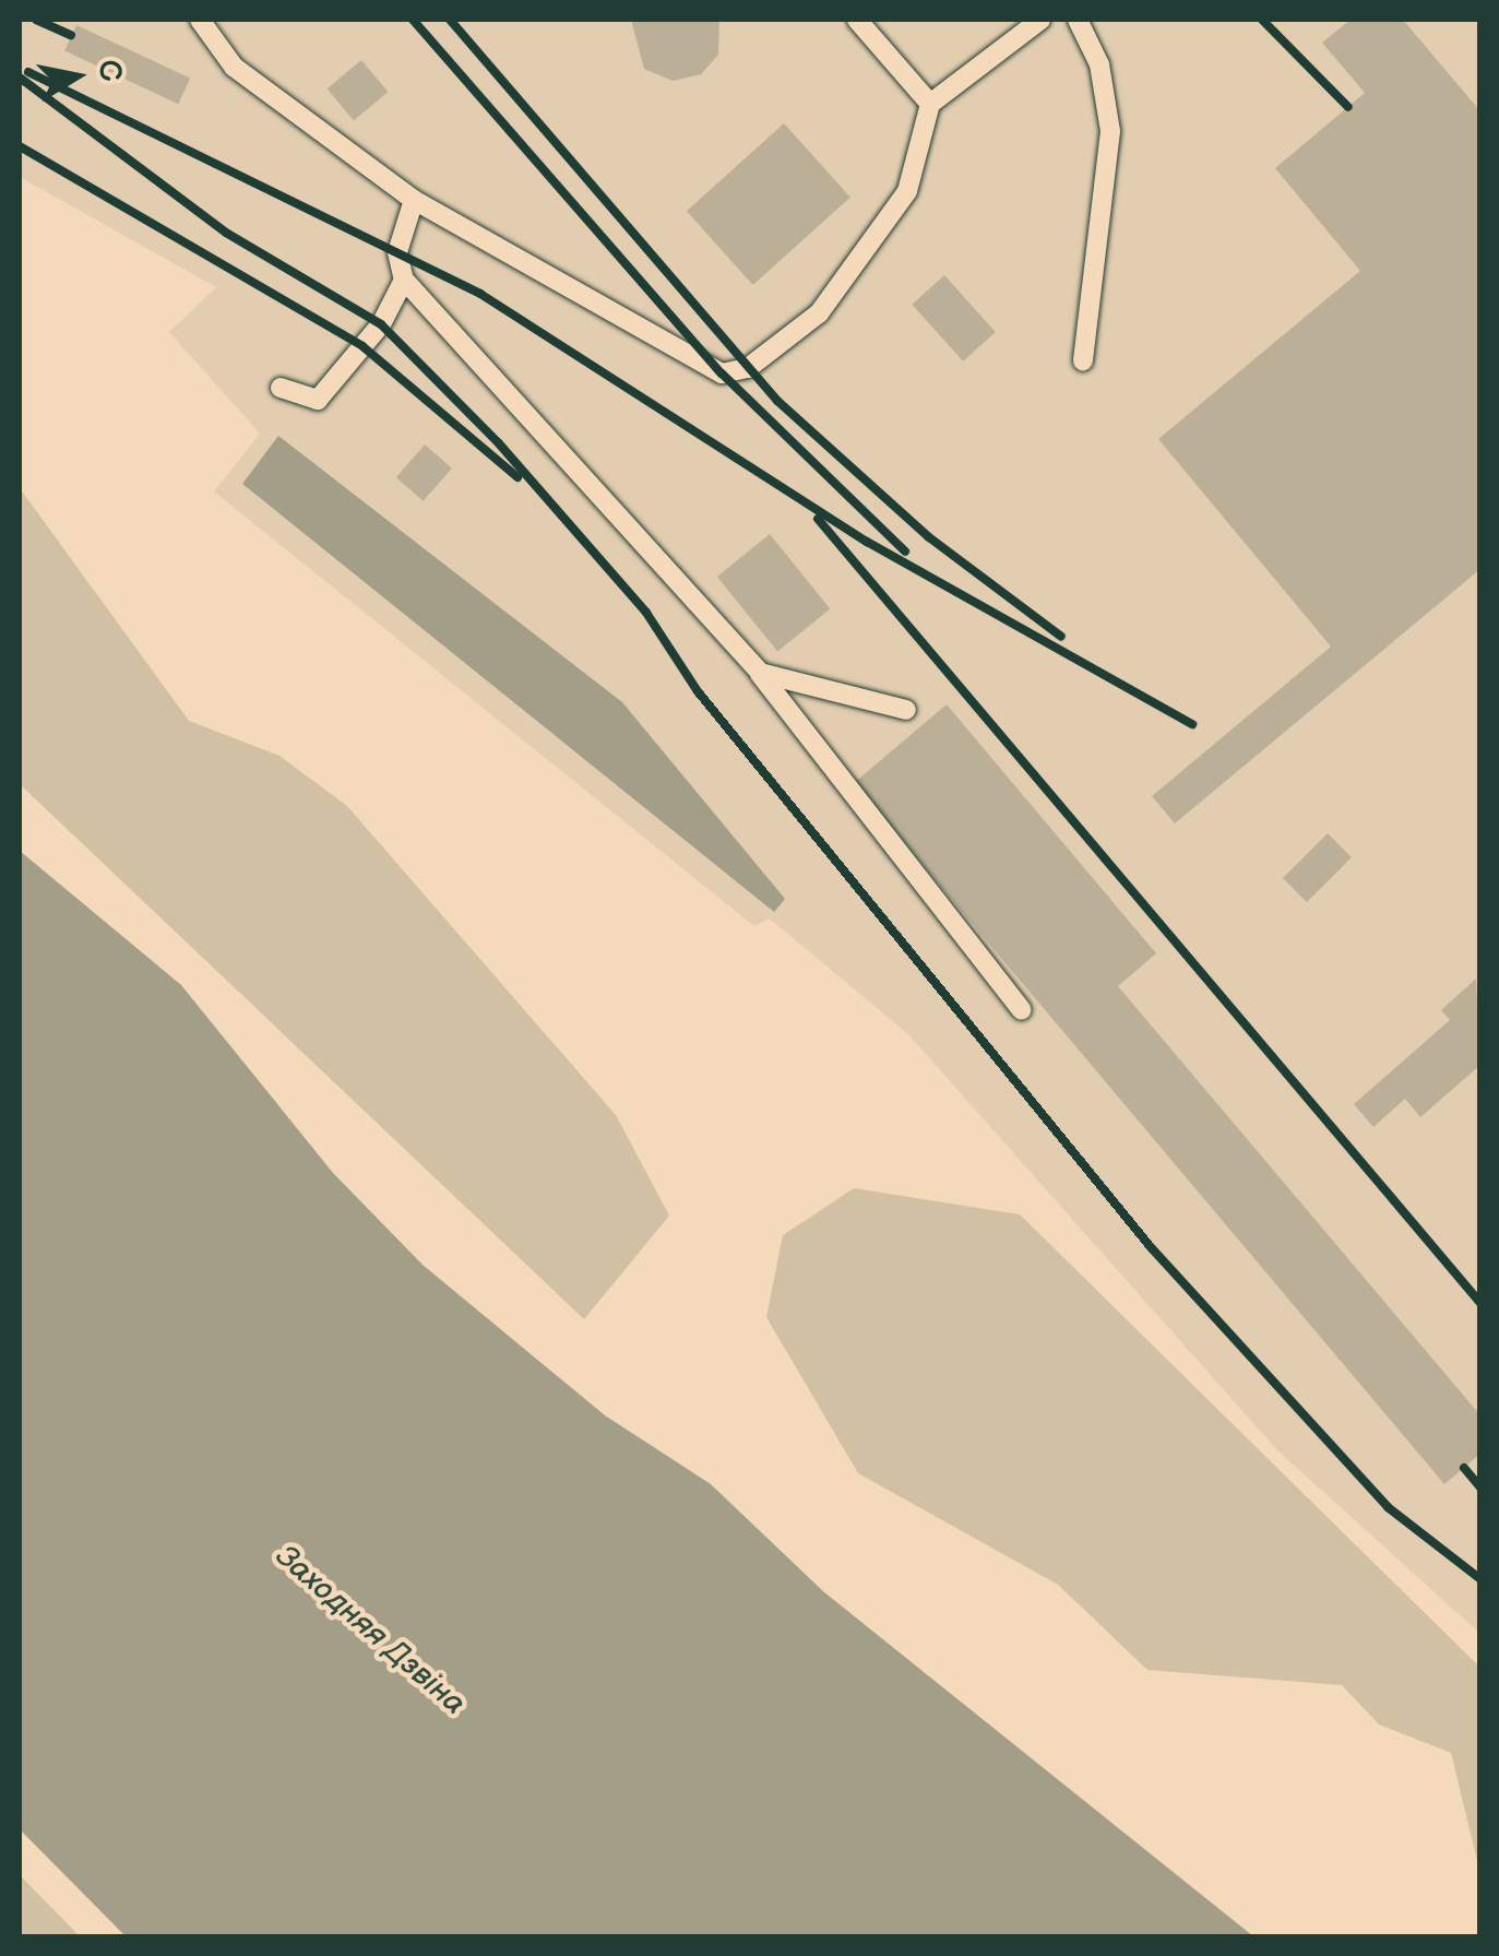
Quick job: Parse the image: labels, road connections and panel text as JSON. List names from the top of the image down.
{
  "water": ["Заходняя Дзвіна"],
  "north": "right"
}
